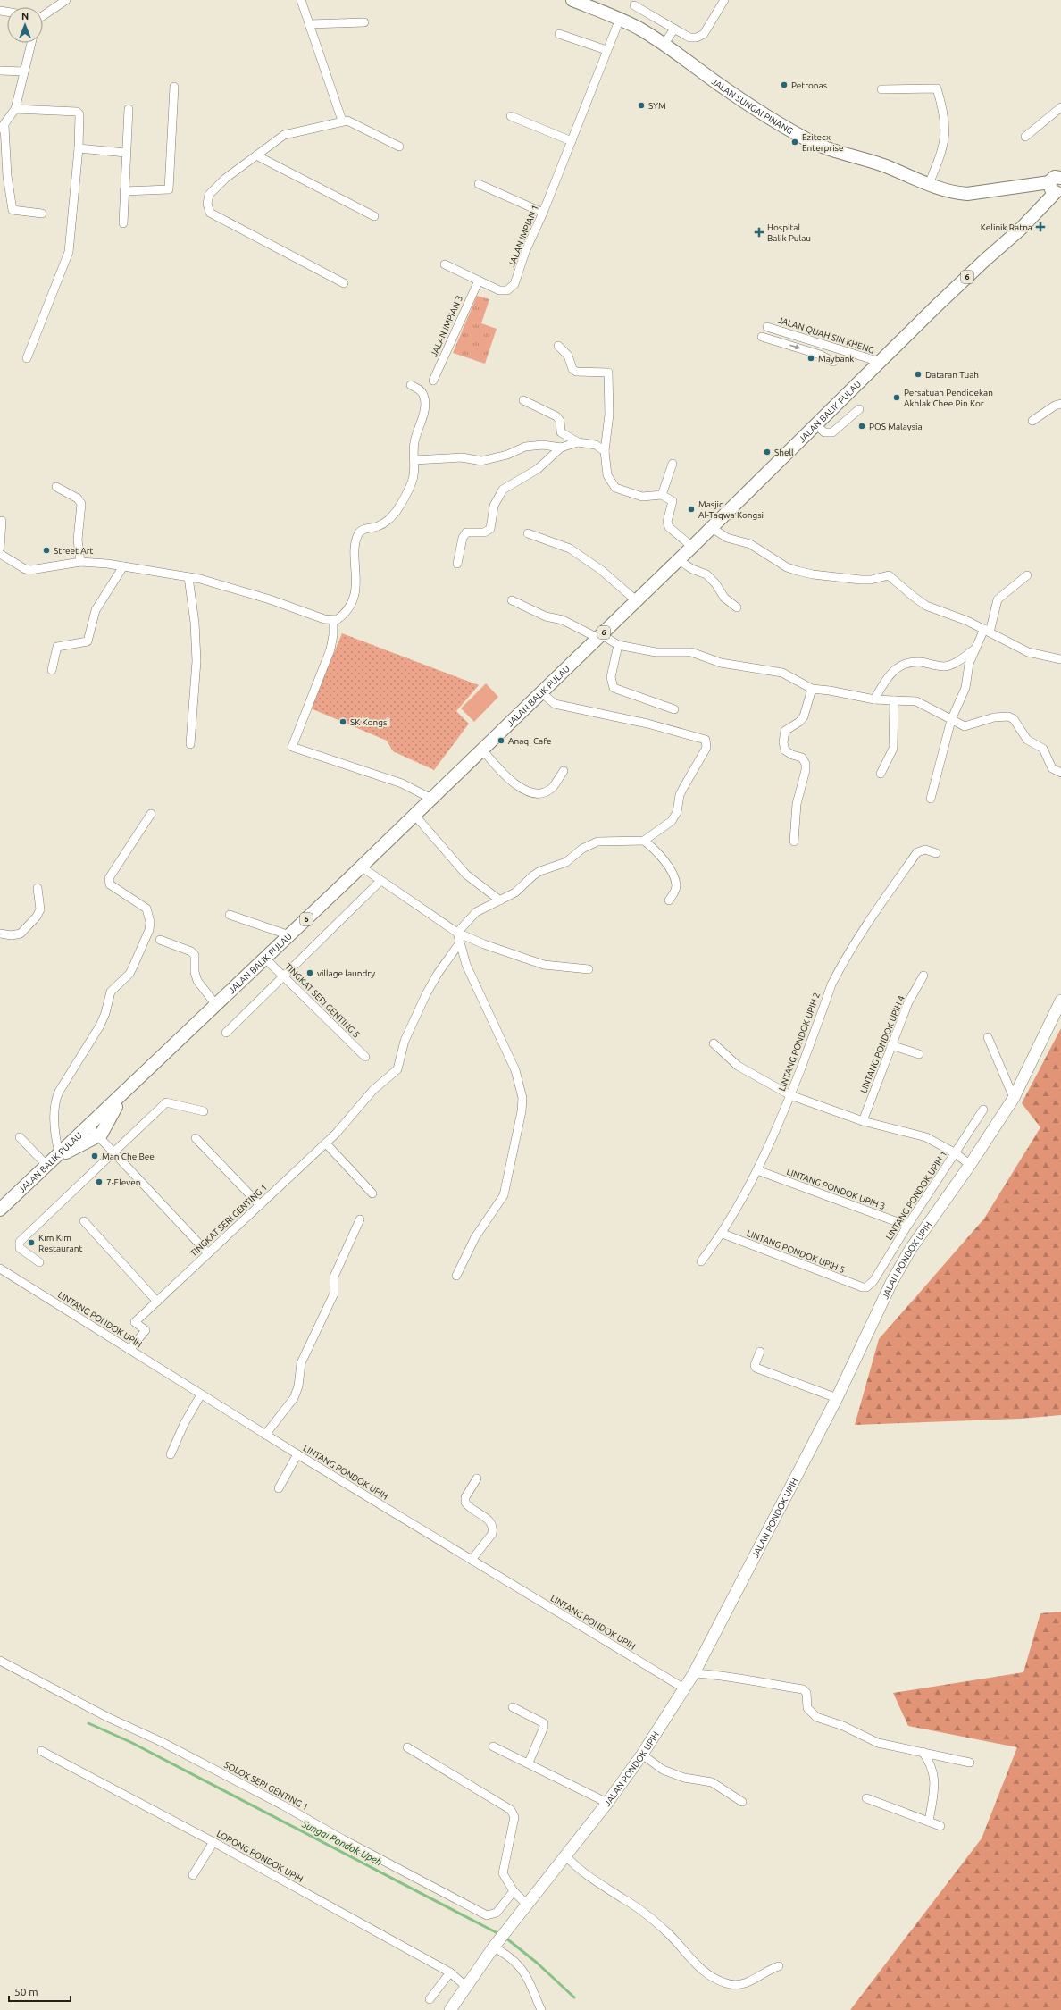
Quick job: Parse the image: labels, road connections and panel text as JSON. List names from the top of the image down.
{
  "streets": {
    "main road": [
      "JALAN SUNGAI PINANG",
      "6",
      "JALAN BALIK PULAU",
      "JALAN PONDOK UPIH"
    ],
    "street": [
      "JALAN IMPIAN 1",
      "JALAN IMPIAN 3",
      "JALAN QUAH SIN KHENG",
      "TINGKAT SERI GENTING 5",
      "LINTANG PONDOK UPIH 2",
      "LINTANG PONDOK UPIH 4",
      "LINTANG PONDOK UPIH 3",
      "LINTANG PONDOK UPIH 1",
      "TINGKAT SERI GENTING 1",
      "LINTANG PONDOK UPIH 5",
      "LINTANG PONDOK UPIH",
      "SOLOK SERI GENTING 1",
      "LORONG PONDOK UPIH"
    ]
  },
  "crossings": [
    ["JALAN SUNGAI PINANG", "JALAN IMPIAN 1"],
    ["JALAN SUNGAI PINANG", "JALAN BALIK PULAU"],
    ["JALAN IMPIAN 1", "JALAN IMPIAN 3"],
    ["JALAN QUAH SIN KHENG", "JALAN BALIK PULAU"],
    ["JALAN BALIK PULAU", "TINGKAT SERI GENTING 5"],
    ["LINTANG PONDOK UPIH 2", "LINTANG PONDOK UPIH 3"],
    ["LINTANG PONDOK UPIH 2", "LINTANG PONDOK UPIH 5"],
    ["LINTANG PONDOK UPIH 3", "LINTANG PONDOK UPIH 1"],
    ["LINTANG PONDOK UPIH 1", "LINTANG PONDOK UPIH 5"],
    ["TINGKAT SERI GENTING 1", "LINTANG PONDOK UPIH"],
    ["JALAN PONDOK UPIH", "LINTANG PONDOK UPIH"],
    ["JALAN PONDOK UPIH", "LORONG PONDOK UPIH"]
  ],
  "water": ["Sungai Pondok Upeh"],
  "places": {
    "other": [
      "Petronas",
      "SYM",
      "Ezitecx Enterprise",
      "Maybank",
      "Dataran Tuah",
      "Persatuan Pendidekan Akhlak Chee Pin Kor",
      "POS Malaysia",
      "Shell",
      "Masjid Al-Taqwa Kongsi",
      "Street Art",
      "SK Kongsi",
      "Anaqi Cafe",
      "village laundry",
      "Man Che Bee",
      "7-Eleven",
      "Kim Kim Restaurant"
    ],
    "health": ["Kelinik Ratna", "Hospital Balik Pulau"]
  },
  "scale_bar": "50 m",
  "north": "top"
}
